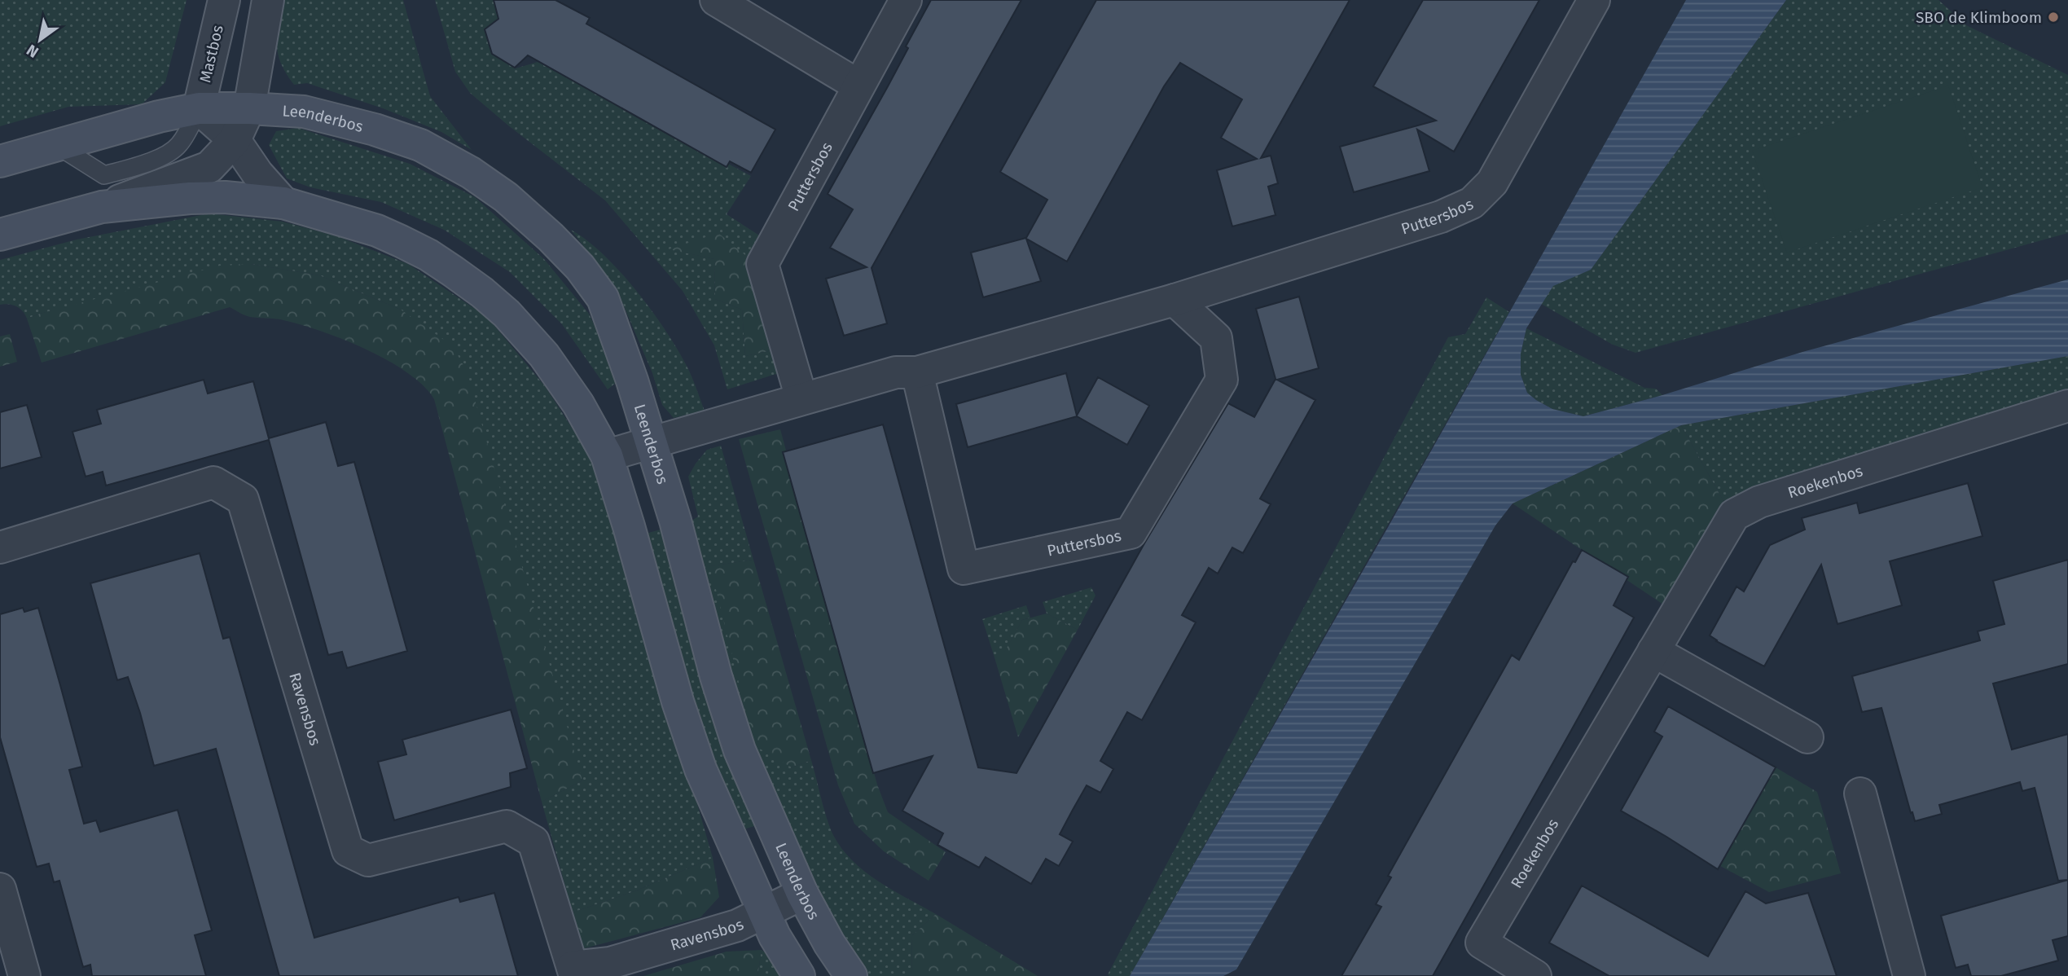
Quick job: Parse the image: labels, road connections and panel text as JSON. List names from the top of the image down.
{
  "streets": {
    "main road": ["Leenderbos"],
    "street": [
      "Mastbos",
      "Puttersbos",
      "Roekenbos",
      "Ravensbos"
    ]
  },
  "crossings": [
    ["Mastbos", "Leenderbos"],
    ["Leenderbos", "Puttersbos"],
    ["Leenderbos", "Ravensbos"]
  ],
  "places": ["SBO de Klimboom"],
  "north": "bottom left"
}
